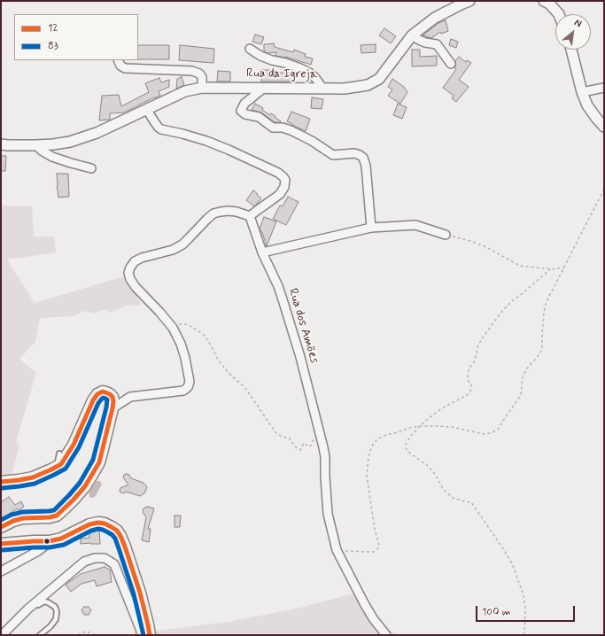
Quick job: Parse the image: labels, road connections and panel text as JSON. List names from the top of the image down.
{
  "streets": {
    "street": ["Rua da Igreja", "Rua dos Amões"]
  },
  "lines": ["transit line 12", "transit line 83"],
  "legend": ["12", "83"],
  "scale_bar": "100 m",
  "north": "top right"
}
